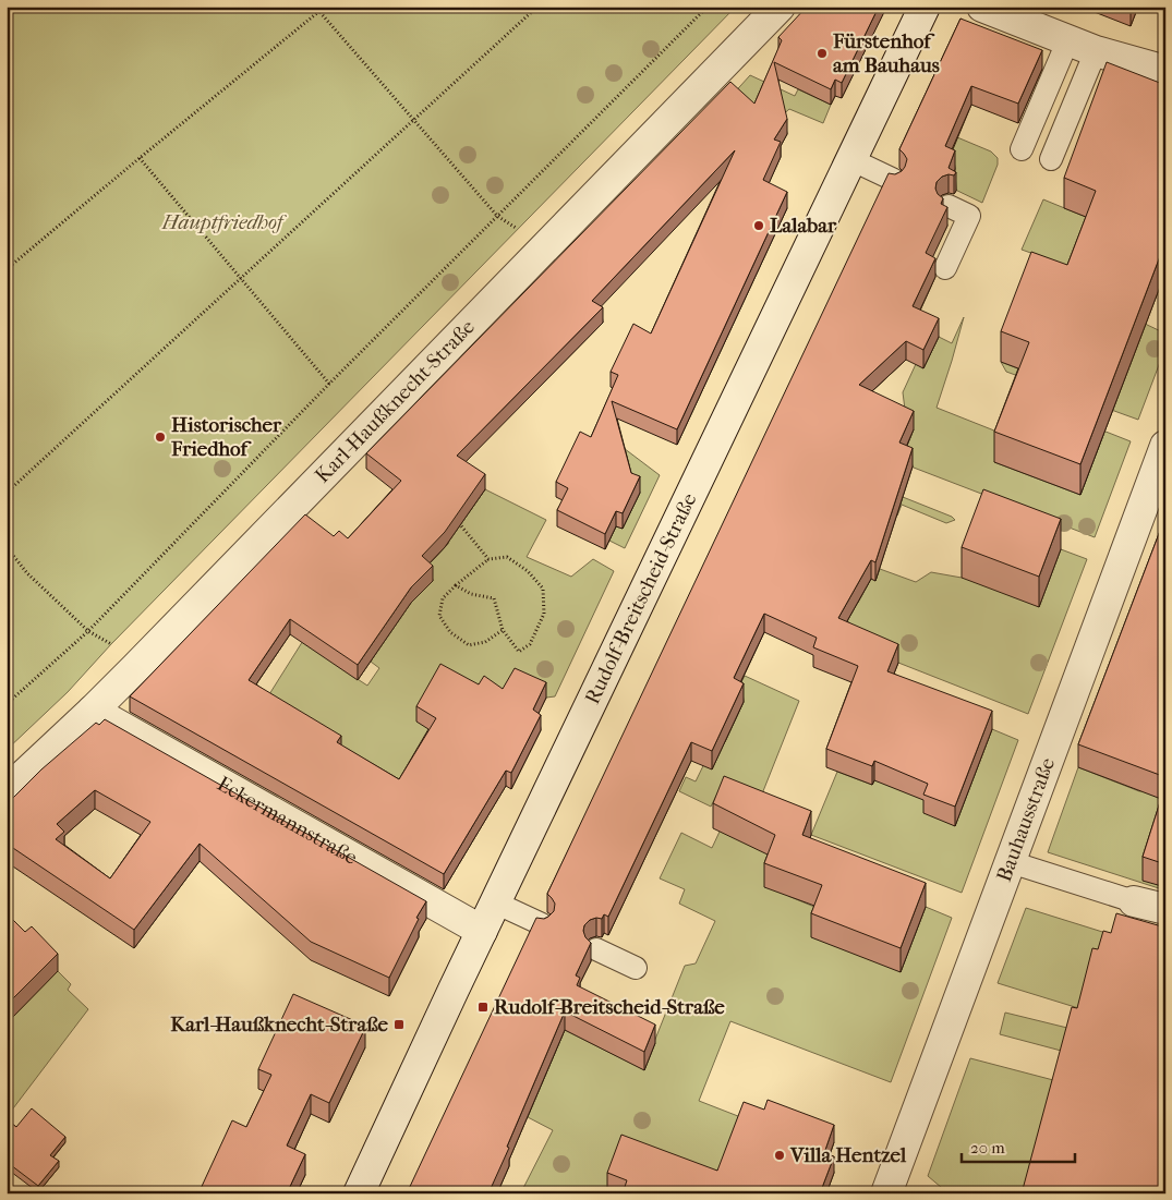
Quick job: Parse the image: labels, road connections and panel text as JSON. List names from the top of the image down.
{
  "streets": {
    "street": [
      "Karl-Haußknecht-Straße",
      "Rudolf-Breitscheid-Straße",
      "Bauhausstraße",
      "Eckermannstraße"
    ]
  },
  "crossings": [
    ["Karl-Haußknecht-Straße", "Eckermannstraße"],
    ["Rudolf-Breitscheid-Straße", "Eckermannstraße"]
  ],
  "parks": ["Hauptfriedhof"],
  "places": {
    "other": [
      "Fürstenhof am Bauhaus",
      "Lalabar",
      "Historischer Friedhof",
      "Villa Hentzel"
    ],
    "transit": ["Rudolf-Breitscheid-Straße", "Karl-Haußknecht-Straße"]
  },
  "scale_bar": "20 m"
}
